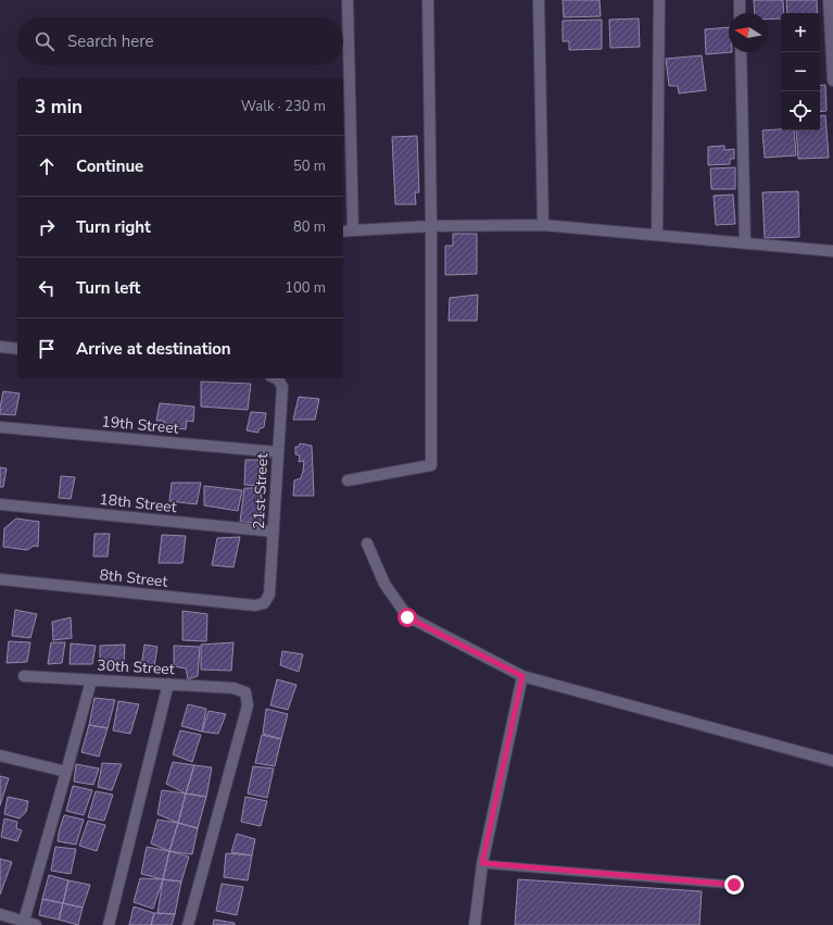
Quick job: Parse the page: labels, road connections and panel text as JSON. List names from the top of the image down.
{
  "streets": {
    "street": [
      "19th Street",
      "21st Street",
      "18th Street",
      "8th Street",
      "30th Street"
    ]
  },
  "crossings": [
    ["19th Street", "21st Street"],
    ["21st Street", "18th Street"],
    ["21st Street", "8th Street"]
  ],
  "north": "left",
  "page": {
    "map_buttons": ["+", "−"],
    "search": "Search here",
    "heading": ["3 min", "Walk · 230 m"],
    "list": [
      ["Continue", "50 m"],
      ["Turn right", "80 m"],
      ["Turn left", "100 m"],
      "Arrive at destination"
    ]
  }
}
